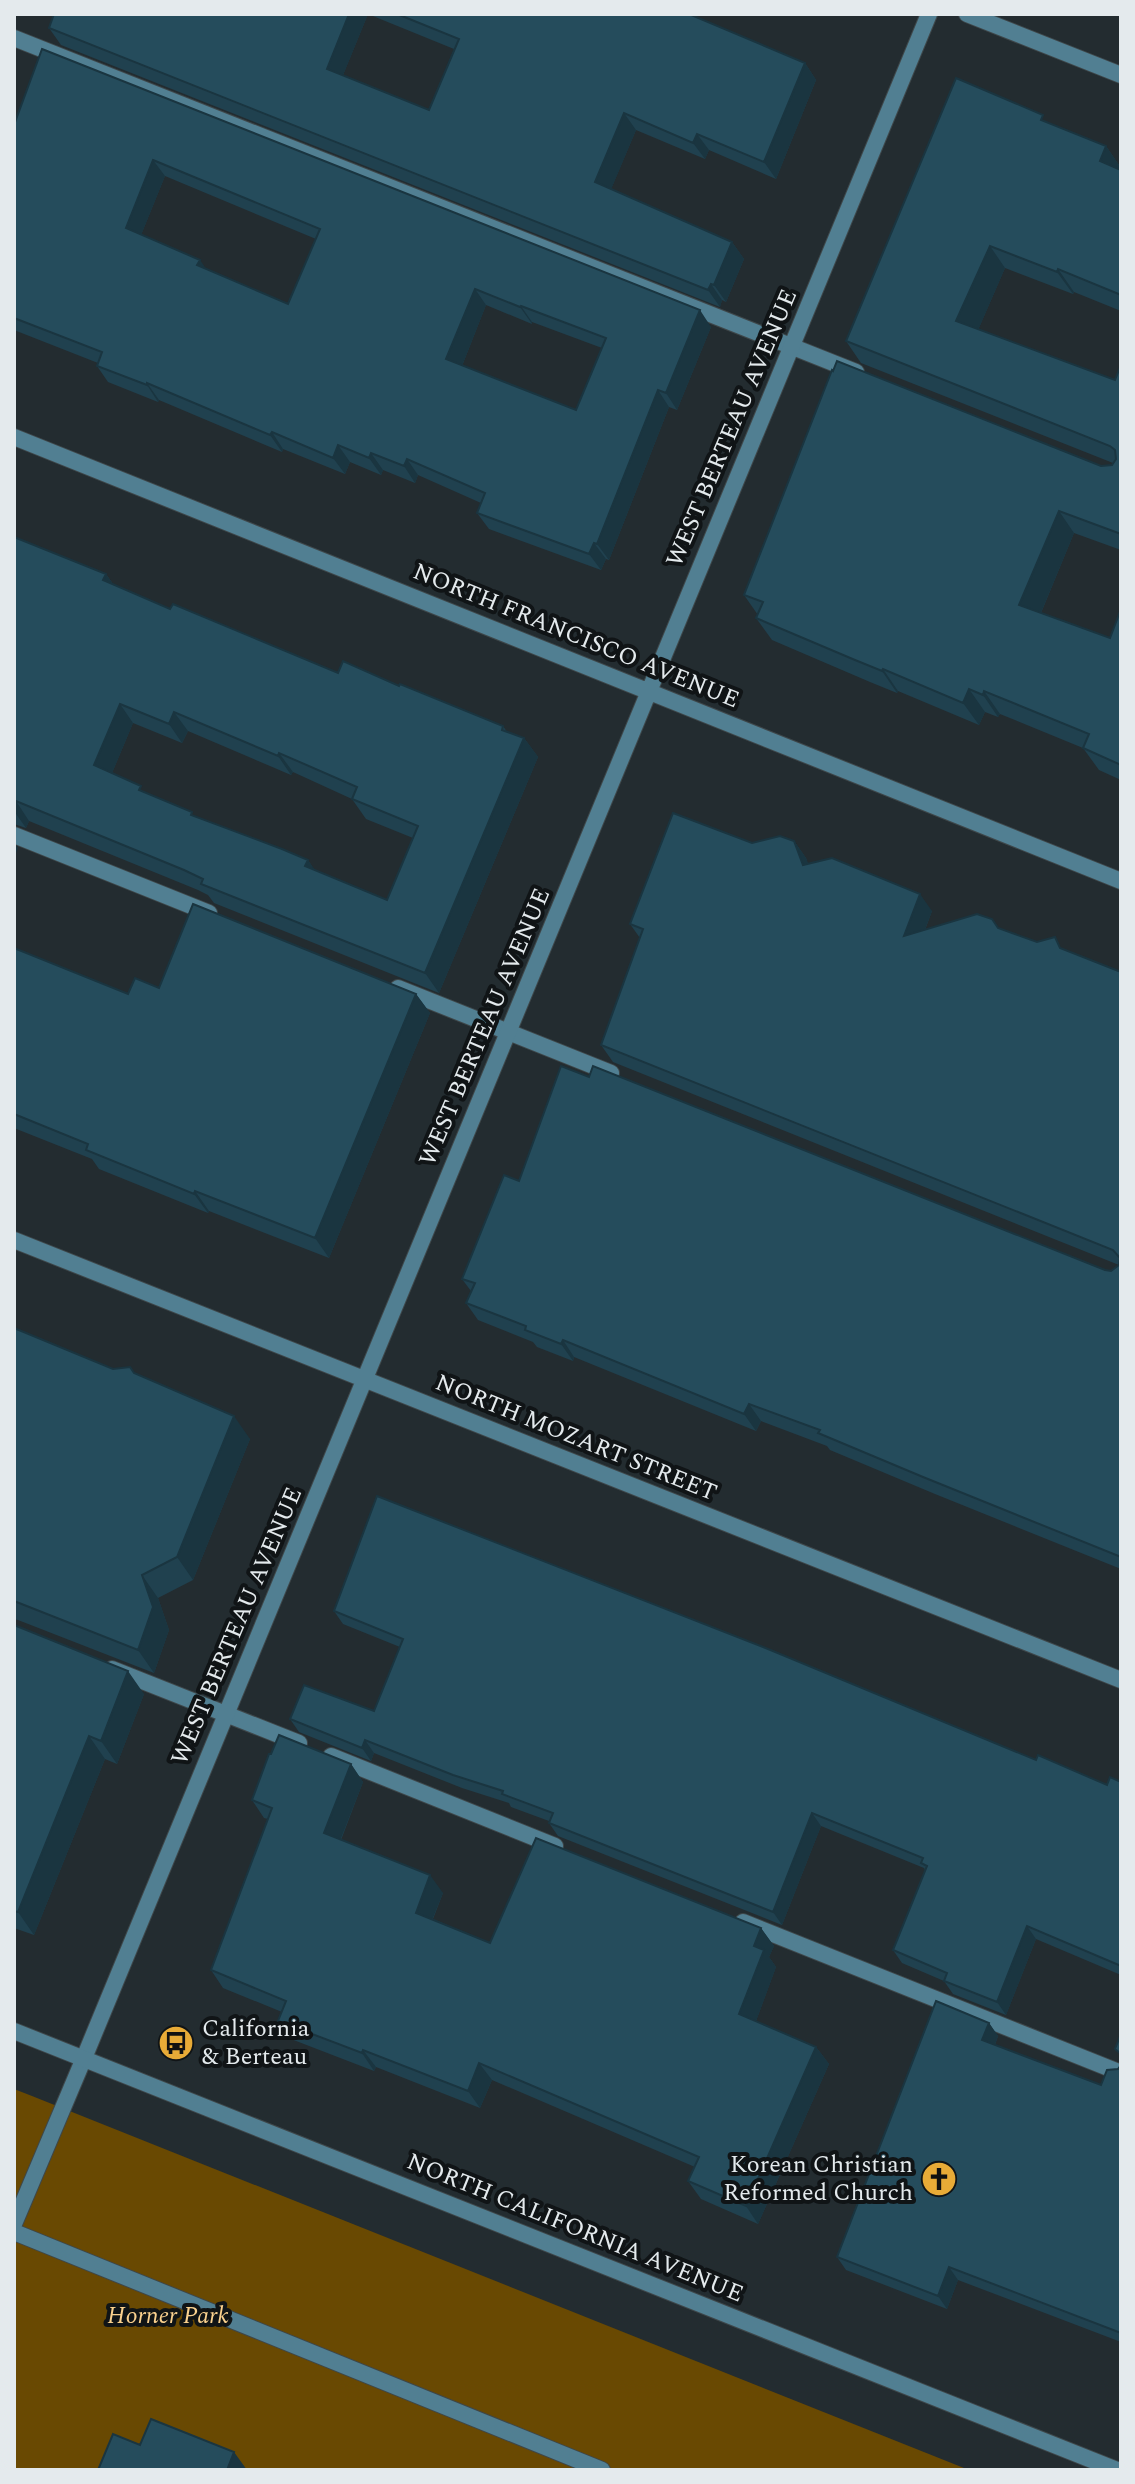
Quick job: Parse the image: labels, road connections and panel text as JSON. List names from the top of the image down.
{
  "streets": {
    "street": [
      "WEST BERTEAU AVENUE",
      "NORTH FRANCISCO AVENUE",
      "NORTH MOZART STREET",
      "NORTH CALIFORNIA AVENUE"
    ]
  },
  "crossings": [
    ["WEST BERTEAU AVENUE", "NORTH FRANCISCO AVENUE"],
    ["WEST BERTEAU AVENUE", "NORTH MOZART STREET"],
    ["WEST BERTEAU AVENUE", "NORTH CALIFORNIA AVENUE"]
  ],
  "parks": ["Horner Park"],
  "places": {
    "bus stop": ["California & Berteau"],
    "church": ["Korean Christian Reformed Church"]
  }
}
